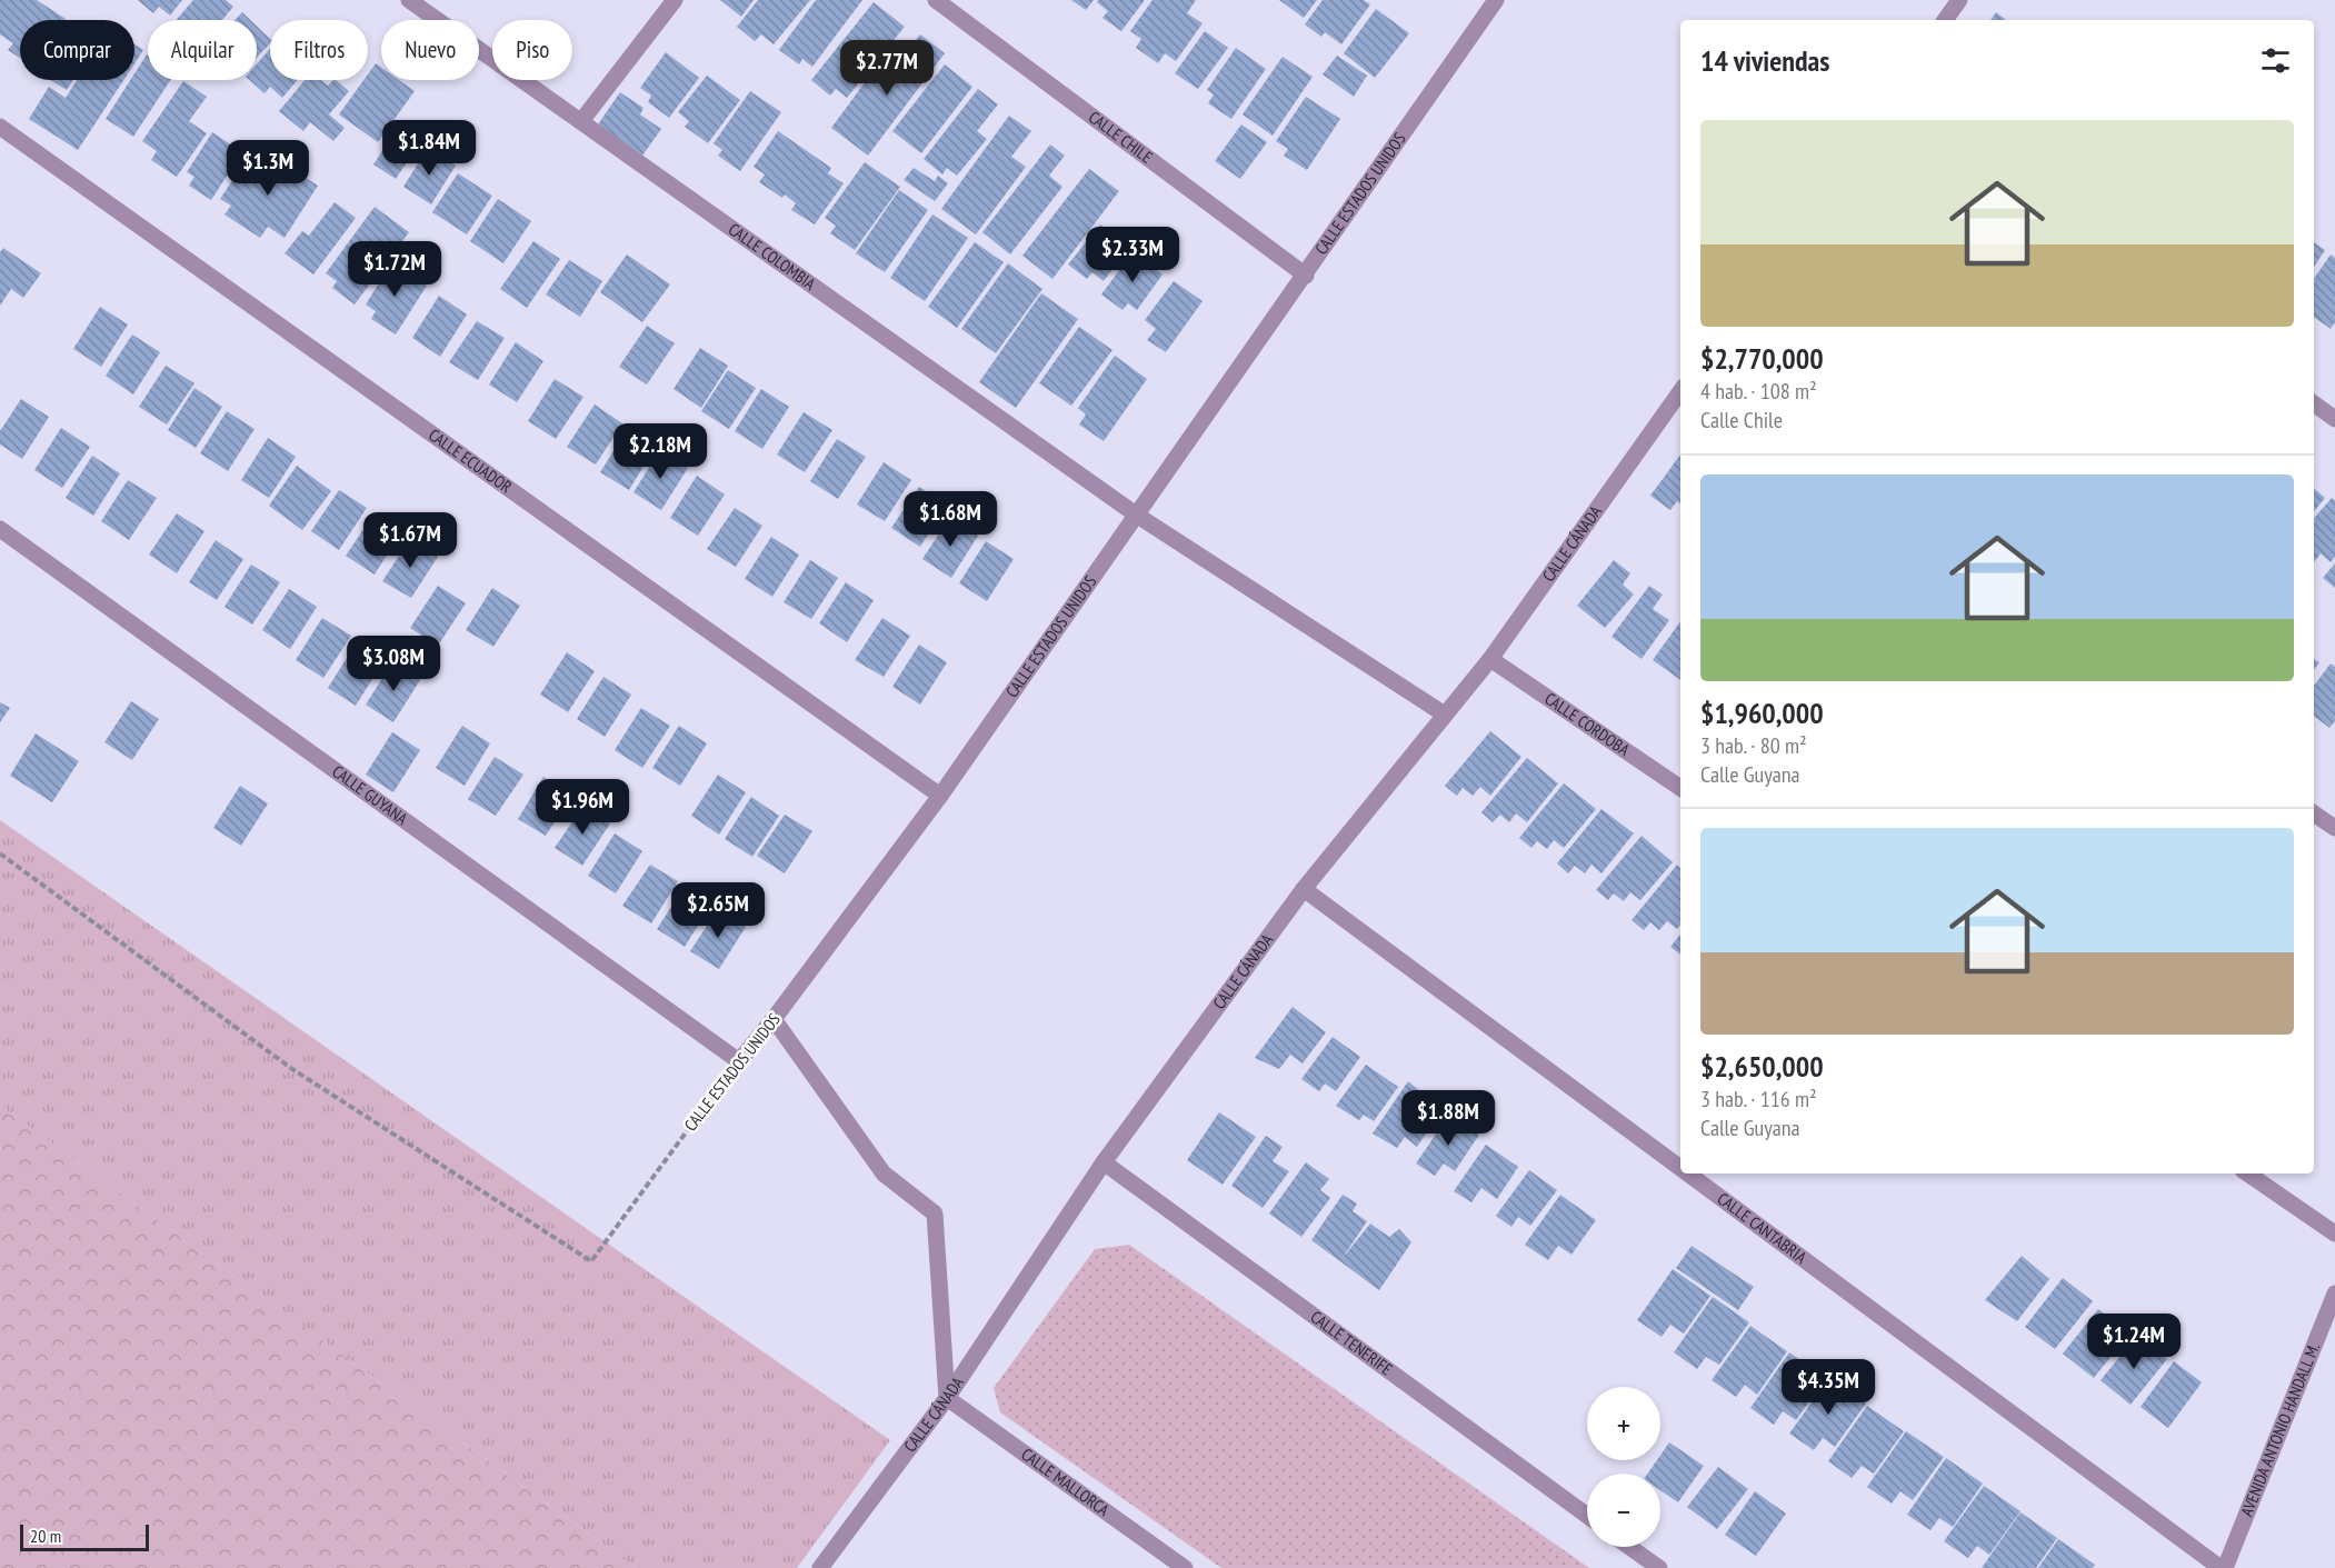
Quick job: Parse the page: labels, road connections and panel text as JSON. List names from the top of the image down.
{
  "streets": {
    "street": [
      "CALLE CHILE",
      "CALLE ESTADOS UNIDOS",
      "CALLE COLOMBIA",
      "CALLE ECUADOR",
      "CALLE CÁNADA",
      "CALLE CORDOBA",
      "CALLE GUYANA",
      "CALLE CANTABRIA",
      "CALLE TENERIFE",
      "AVENIDA ANTONIO HANDALL M.",
      "CALLE MALLORCA"
    ]
  },
  "crossings": [
    ["CALLE CHILE", "CALLE ESTADOS UNIDOS"],
    ["CALLE ESTADOS UNIDOS", "CALLE COLOMBIA"],
    ["CALLE ESTADOS UNIDOS", "CALLE ECUADOR"],
    ["CALLE ESTADOS UNIDOS", "CALLE GUYANA"],
    ["CALLE COLOMBIA", "CALLE CÁNADA"],
    ["CALLE CÁNADA", "CALLE CORDOBA"],
    ["CALLE CÁNADA", "CALLE CANTABRIA"],
    ["CALLE CÁNADA", "CALLE TENERIFE"],
    ["CALLE CÁNADA", "CALLE MALLORCA"],
    ["CALLE CANTABRIA", "AVENIDA ANTONIO HANDALL M."]
  ],
  "scale_bar": "20 m",
  "page": {
    "chip": [
      "Comprar",
      "Alquilar",
      "Filtros",
      "Nuevo",
      "Piso"
    ],
    "heading": "14 viviendas",
    "price": [
      "$2.77M",
      "$1.84M",
      "$1.3M",
      "$2.33M",
      "$1.72M",
      "$2.18M",
      "$1.68M",
      "$1.67M",
      "$3.08M",
      "$1.96M",
      "$2.65M",
      "$1.88M",
      "$1.24M",
      "$4.35M"
    ],
    "list": [
      {
        "name": "$2,770,000",
        "note": "4 hab. · 108 m² · Calle Chile"
      },
      {
        "name": "$1,960,000",
        "note": "3 hab. · 80 m² · Calle Guyana"
      },
      {
        "name": "$2,650,000",
        "note": "3 hab. · 116 m² · Calle Guyana"
      }
    ],
    "map_buttons": ["+", "−"],
    "scale": "20 m"
  }
}
